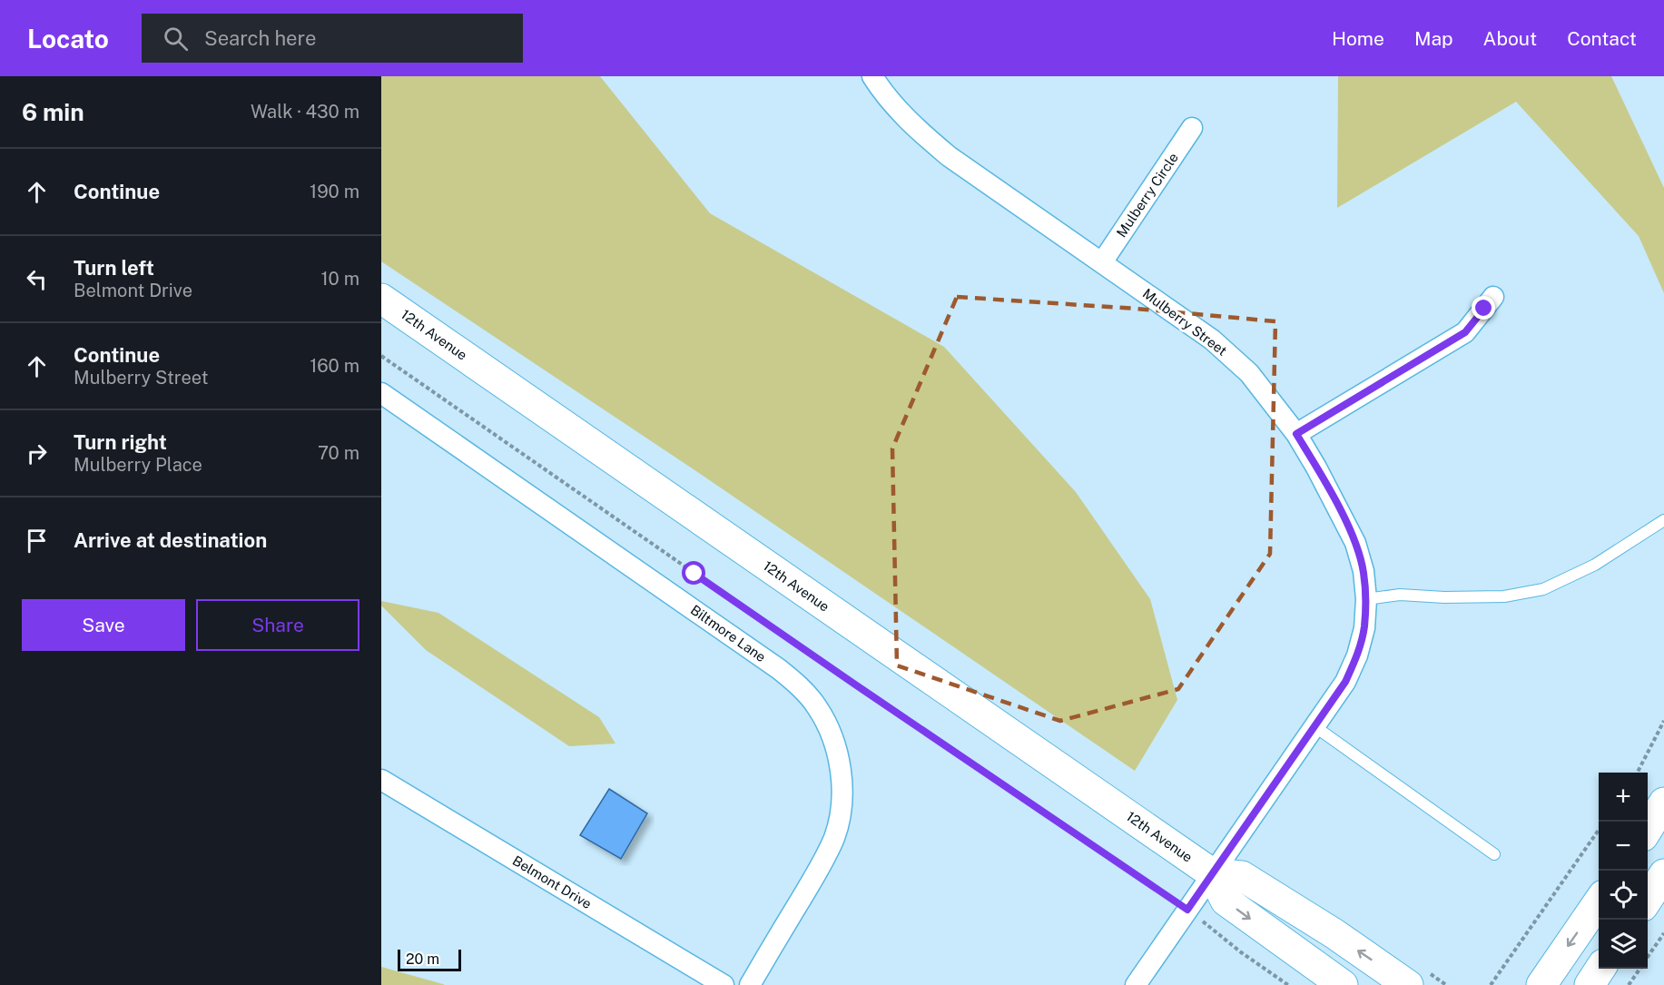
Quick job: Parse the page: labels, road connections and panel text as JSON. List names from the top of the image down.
{
  "streets": {
    "street": [
      "Mulberry Circle",
      "Mulberry Street",
      "12th Avenue",
      "Biltmore Lane",
      "Belmont Drive"
    ]
  },
  "crossings": [
    ["Mulberry Circle", "Mulberry Street"],
    ["Mulberry Street", "12th Avenue"]
  ],
  "scale_bar": "20 m",
  "page": {
    "header": "Locato",
    "search": "Search here",
    "nav": [
      "Home",
      "Map",
      "About",
      "Contact"
    ],
    "heading": ["6 min", "Walk · 430 m"],
    "list": [
      ["Continue", "190 m"],
      ["Turn left", "Belmont Drive", "10 m"],
      ["Continue", "Mulberry Street", "160 m"],
      ["Turn right", "Mulberry Place", "70 m"],
      "Arrive at destination"
    ],
    "buttons": ["Save", "Share"],
    "map_buttons": ["+", "−"],
    "scale": "20 m"
  }
}
